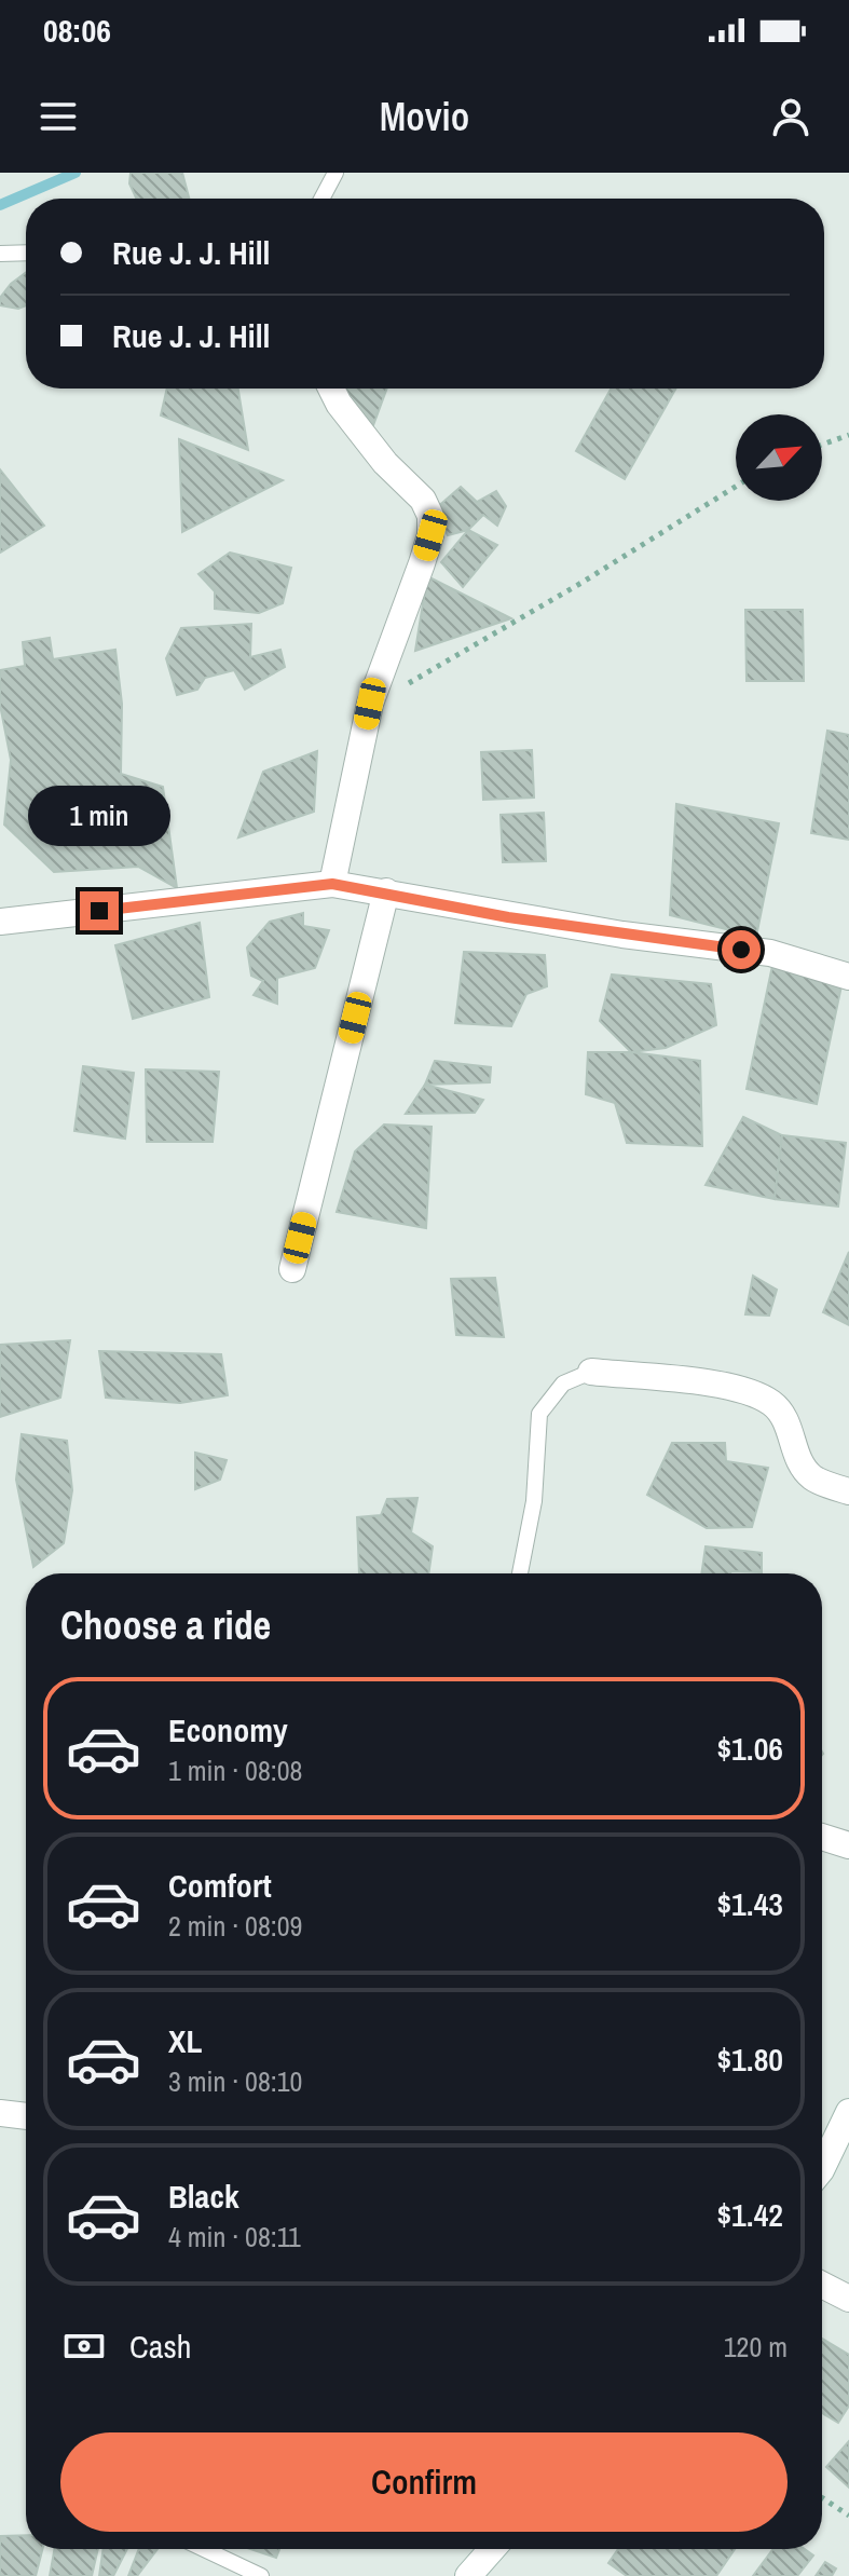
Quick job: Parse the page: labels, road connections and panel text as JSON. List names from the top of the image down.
{
  "north": "top right",
  "page": {
    "status": "08:06",
    "header": "Movio",
    "banner": ["Rue J. J. Hill", "Rue J. J. Hill"],
    "bubble": "1 min",
    "heading": "Choose a ride",
    "list": [
      {
        "name": "Economy",
        "note": "1 min · 08:08",
        "value": "$1.06"
      },
      {
        "name": "Comfort",
        "note": "2 min · 08:09",
        "value": "$1.43"
      },
      {
        "name": "XL",
        "note": "3 min · 08:10",
        "value": "$1.80"
      },
      {
        "name": "Black",
        "note": "4 min · 08:11",
        "value": "$1.42"
      }
    ],
    "pay": ["Cash", "120 m"],
    "buttons": "Confirm"
  }
}
